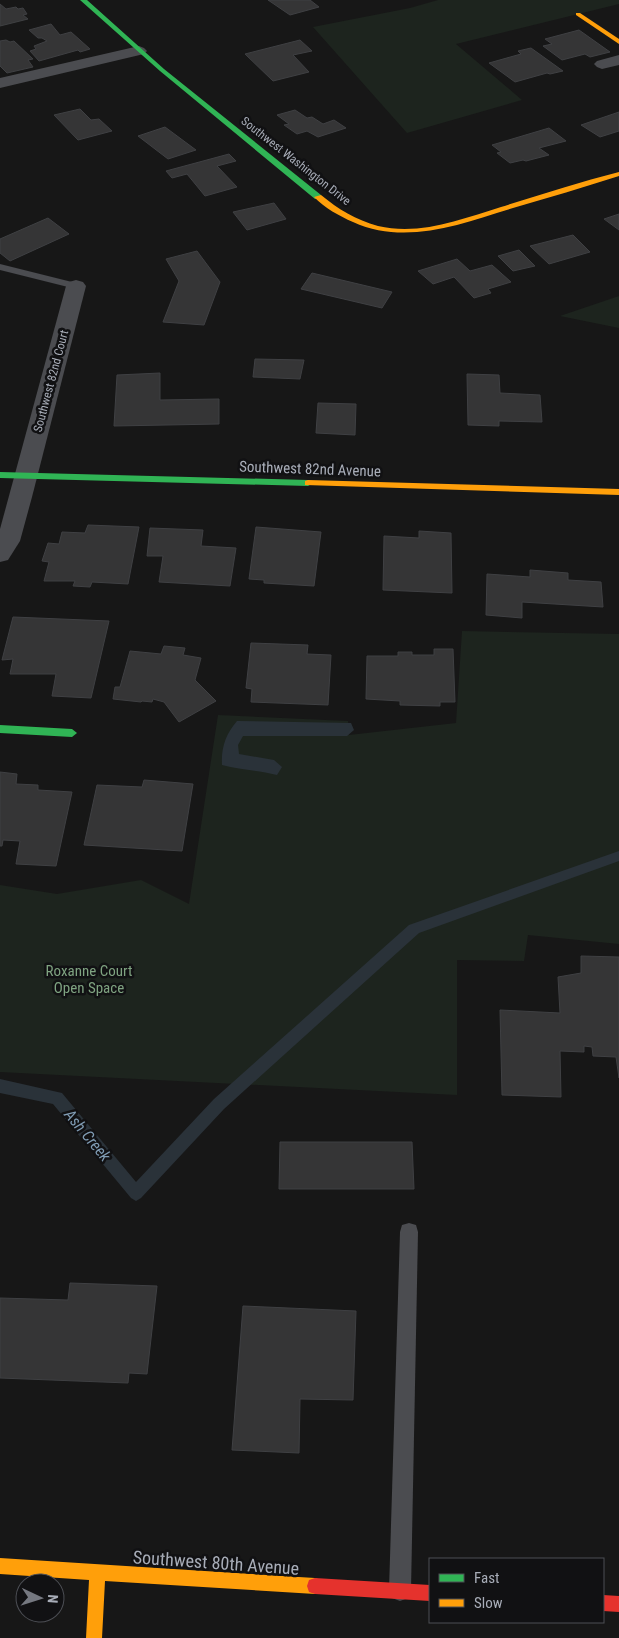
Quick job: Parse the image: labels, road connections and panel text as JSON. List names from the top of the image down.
{
  "streets": {
    "street": [
      "Southwest Washington Drive",
      "Southwest 82nd Court",
      "Southwest 82nd Avenue",
      "Southwest 80th Avenue"
    ]
  },
  "crossings": [
    ["Southwest 82nd Court", "Southwest 82nd Avenue"]
  ],
  "water": ["Ash Creek"],
  "parks": ["Roxanne Court Open Space"],
  "legend": ["Fast", "Slow"],
  "north": "right"
}
